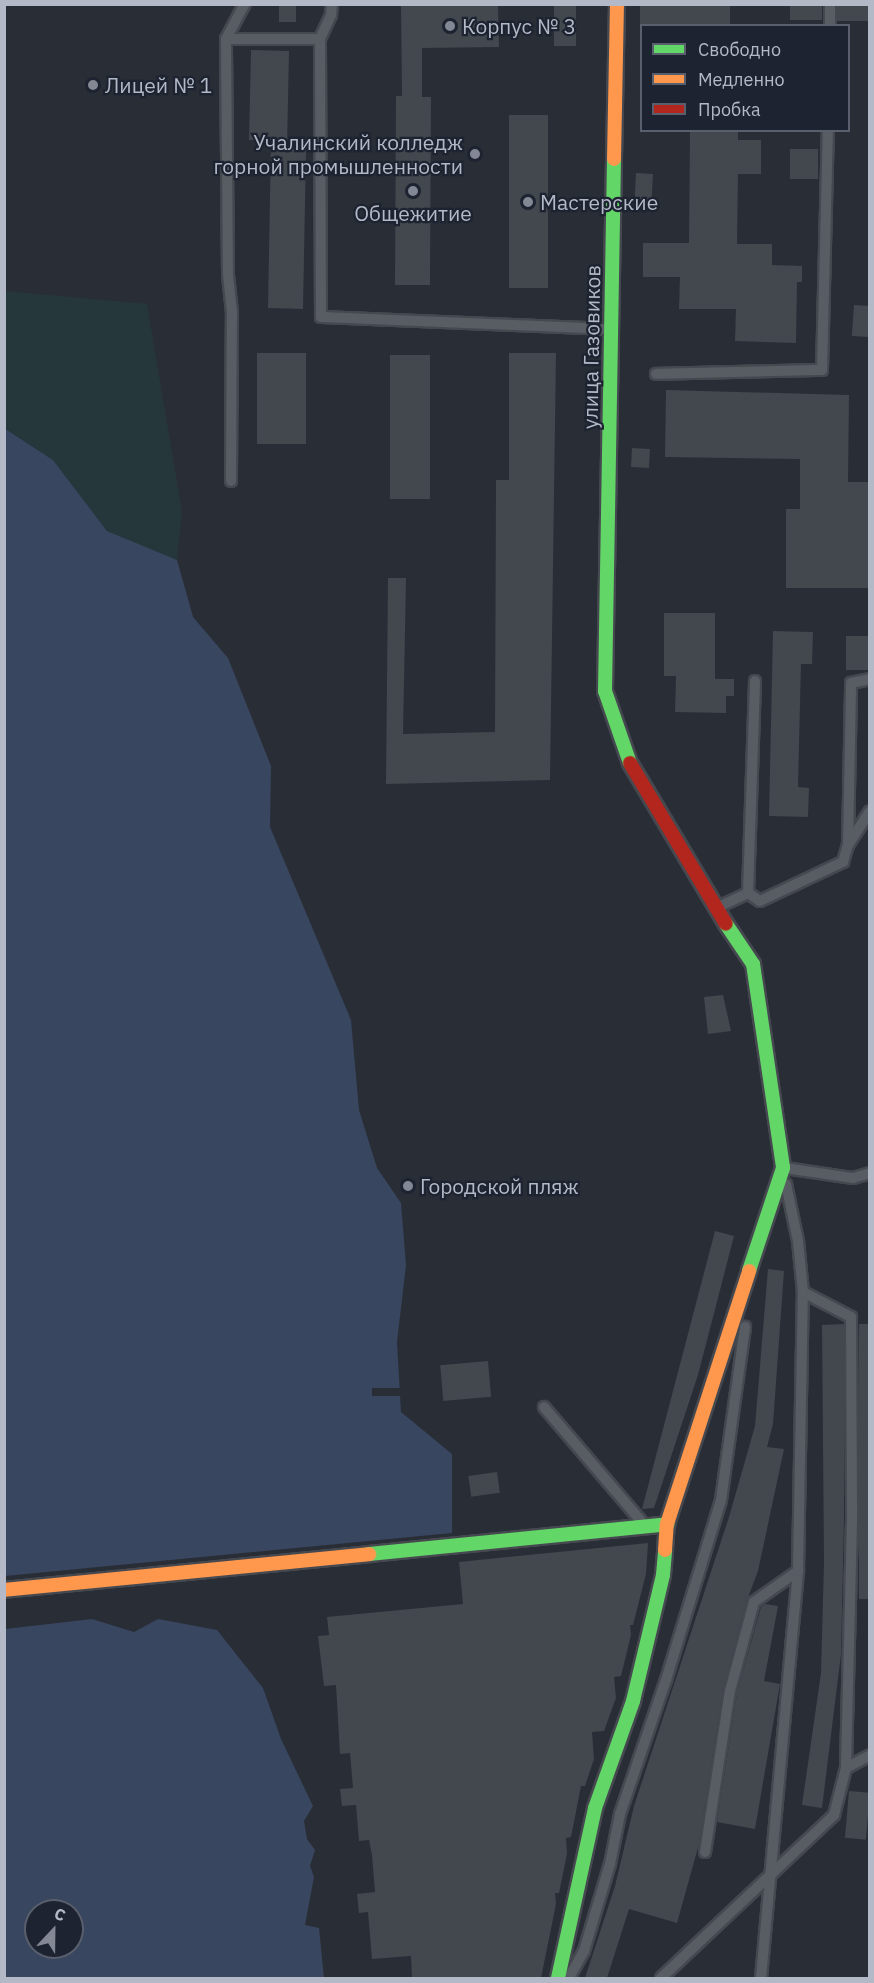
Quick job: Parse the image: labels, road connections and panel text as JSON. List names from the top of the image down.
{
  "streets": {
    "street": ["улица Газовиков"]
  },
  "places": [
    "Корпус № 3",
    "Лицей № 1",
    "Учалинский колледж горной промышленности",
    "Общежитие",
    "Мастерские",
    "Городской пляж"
  ],
  "legend": ["Свободно", "Медленно", "Пробка"],
  "north": "top"
}
